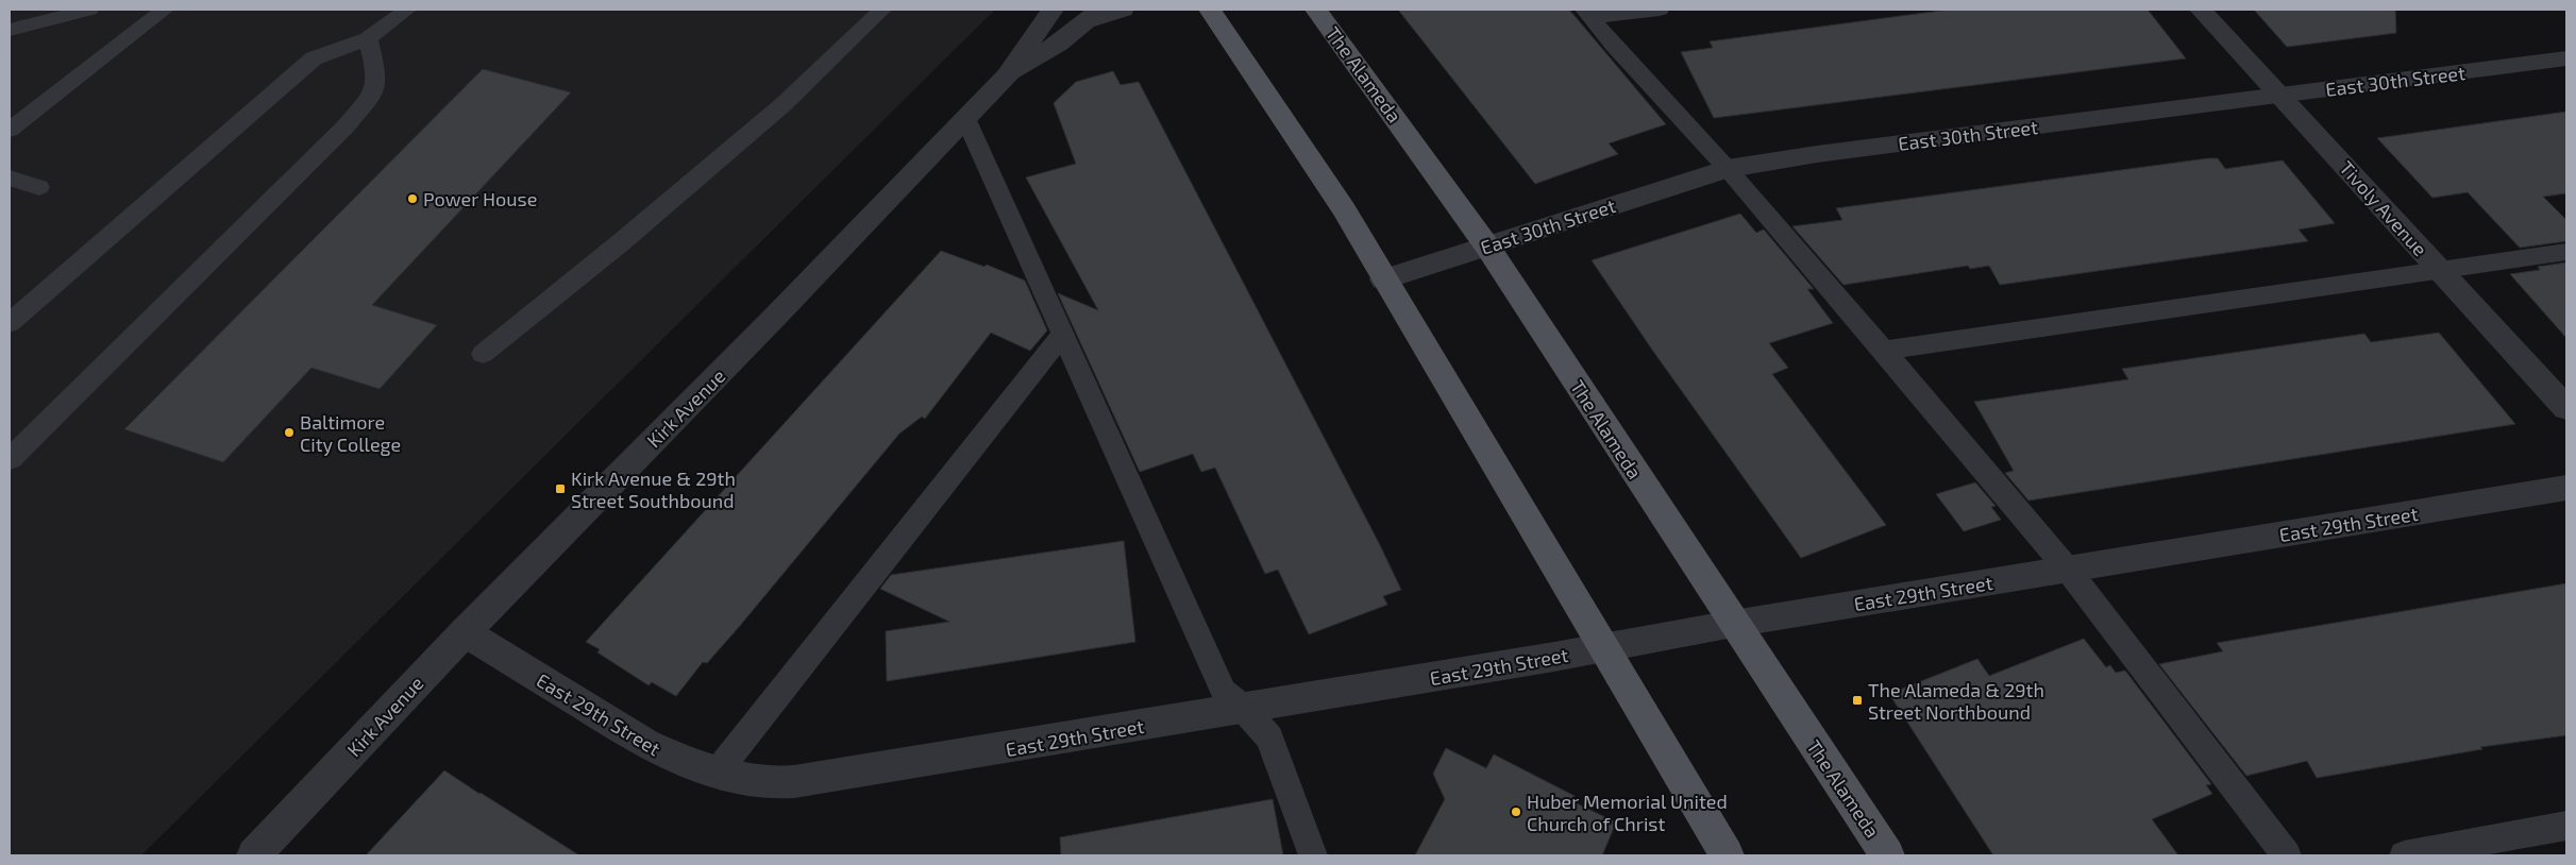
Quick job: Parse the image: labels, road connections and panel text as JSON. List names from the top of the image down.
{
  "streets": {
    "main road": ["The Alameda"],
    "street": [
      "East 30th Street",
      "Tivoly Avenue",
      "Kirk Avenue",
      "East 29th Street"
    ]
  },
  "crossings": [
    ["The Alameda", "East 30th Street"],
    ["The Alameda", "East 29th Street"],
    ["East 30th Street", "Tivoly Avenue"],
    ["Kirk Avenue", "East 29th Street"]
  ],
  "places": {
    "other": ["Power House", "Baltimore City College", "Huber Memorial United Church of Christ"],
    "transit": ["Kirk Avenue & 29th Street Southbound", "The Alameda & 29th Street Northbound"]
  }
}
